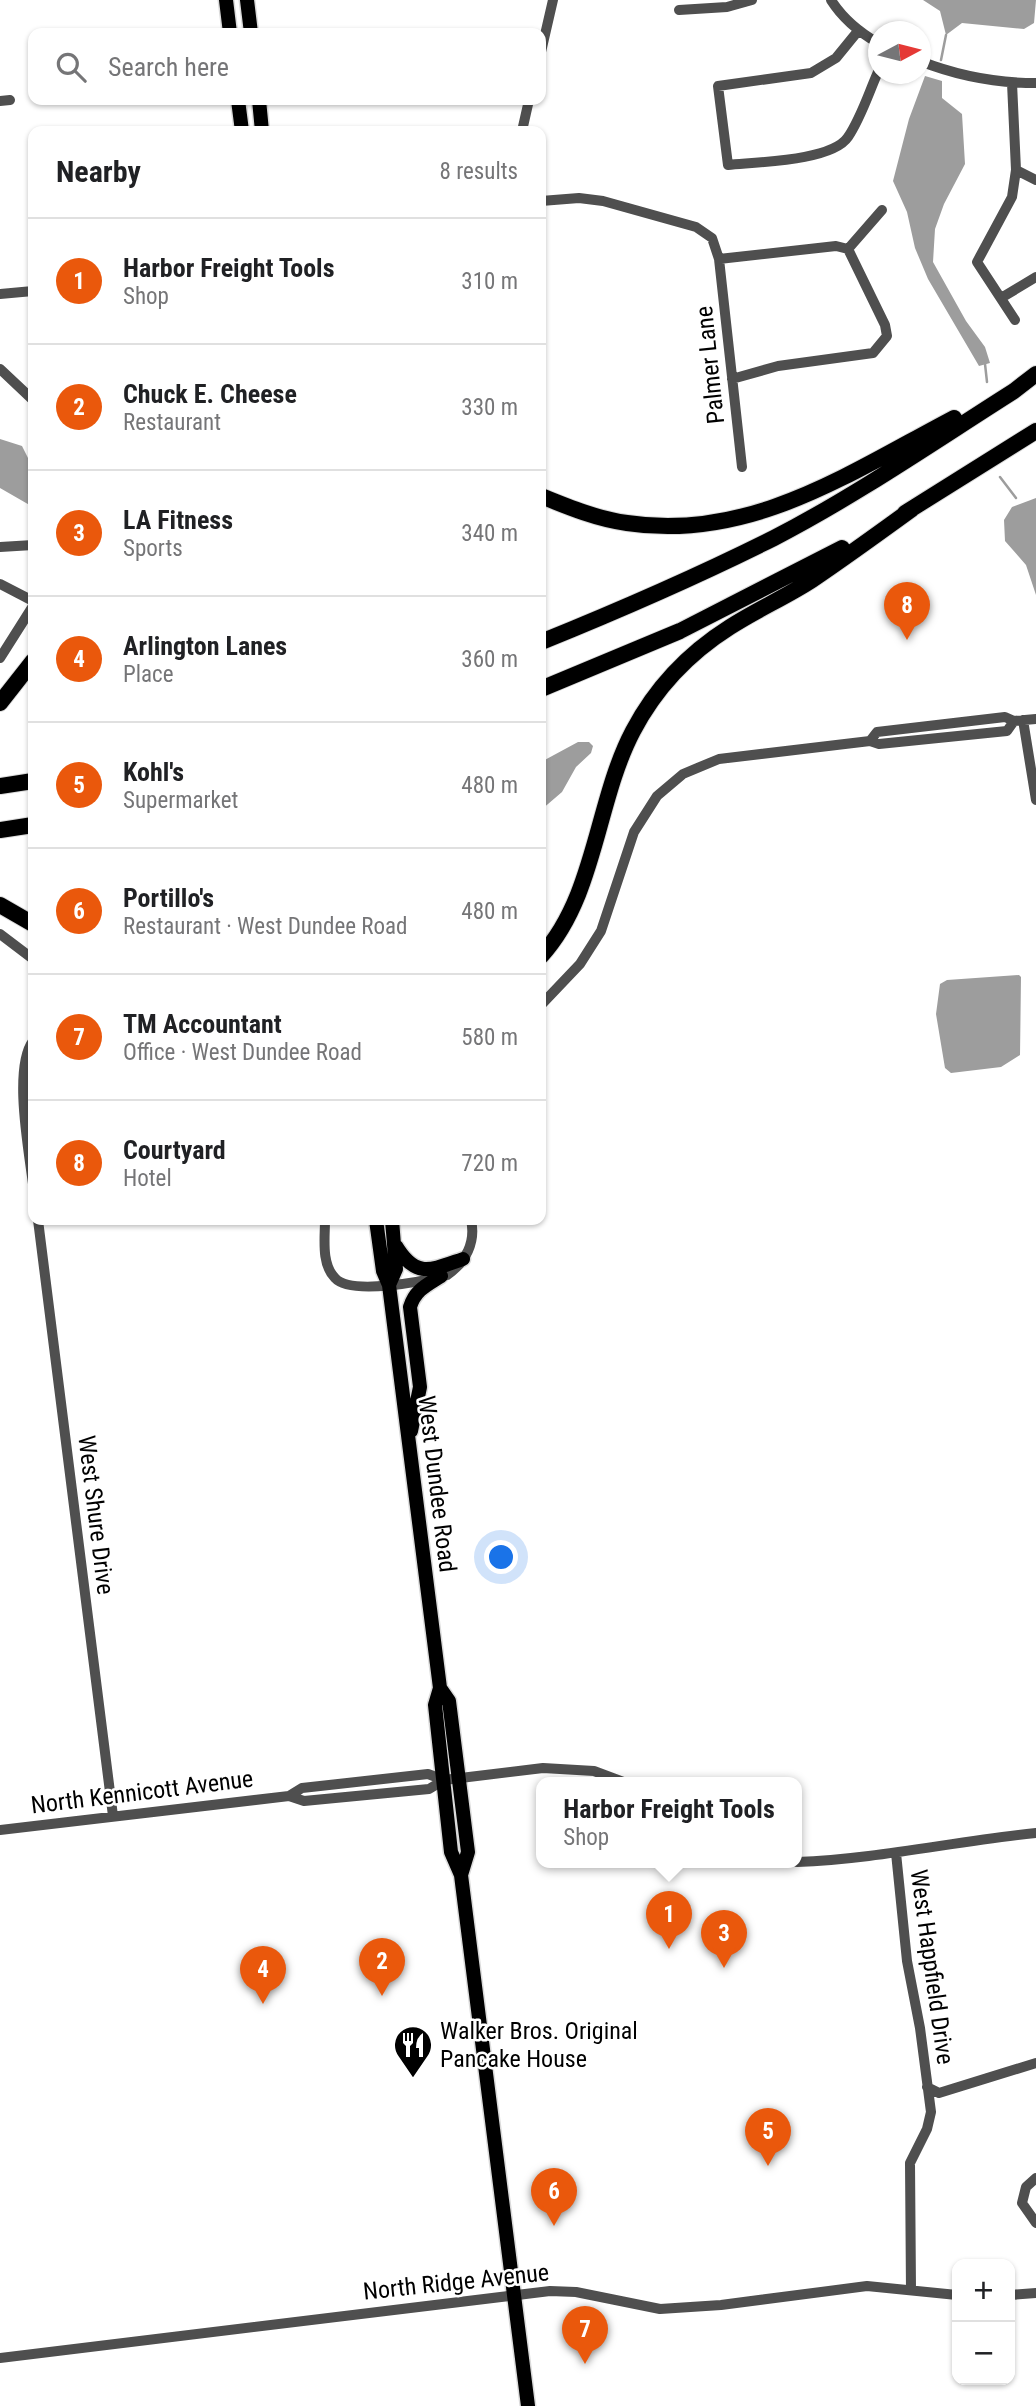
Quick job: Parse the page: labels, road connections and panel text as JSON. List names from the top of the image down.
{
  "streets": {
    "main road": ["West Dundee Road"],
    "street": [
      "Palmer Lane",
      "West Shure Drive",
      "North Kennicott Avenue",
      "West Happfield Drive",
      "North Ridge Avenue"
    ]
  },
  "crossings": [
    ["West Dundee Road", "North Kennicott Avenue"],
    ["West Dundee Road", "North Ridge Avenue"],
    ["West Shure Drive", "North Kennicott Avenue"],
    ["West Happfield Drive", "North Ridge Avenue"]
  ],
  "places": {
    "restaurant": ["Walker Bros. Original Pancake House"]
  },
  "north": "right",
  "page": {
    "search": "Search here",
    "heading": ["Nearby", "8 results"],
    "list": [
      {
        "mark": "1",
        "name": "Harbor Freight Tools",
        "note": "Shop",
        "value": "310 m"
      },
      {
        "mark": "2",
        "name": "Chuck E. Cheese",
        "note": "Restaurant",
        "value": "330 m"
      },
      {
        "mark": "3",
        "name": "LA Fitness",
        "note": "Sports",
        "value": "340 m"
      },
      {
        "mark": "4",
        "name": "Arlington Lanes",
        "note": "Place",
        "value": "360 m"
      },
      {
        "mark": "5",
        "name": "Kohl's",
        "note": "Supermarket",
        "value": "480 m"
      },
      {
        "mark": "6",
        "name": "Portillo's",
        "note": "Restaurant · West Dundee Road",
        "value": "480 m"
      },
      {
        "mark": "7",
        "name": "TM Accountant",
        "note": "Office · West Dundee Road",
        "value": "580 m"
      },
      {
        "mark": "8",
        "name": "Courtyard",
        "note": "Hotel",
        "value": "720 m"
      }
    ],
    "pins": [
      "8",
      "1",
      "3",
      "2",
      "4",
      "5",
      "6",
      "7"
    ],
    "popup": ["Harbor Freight Tools", "Shop"],
    "map_buttons": ["+", "−"]
  }
}
